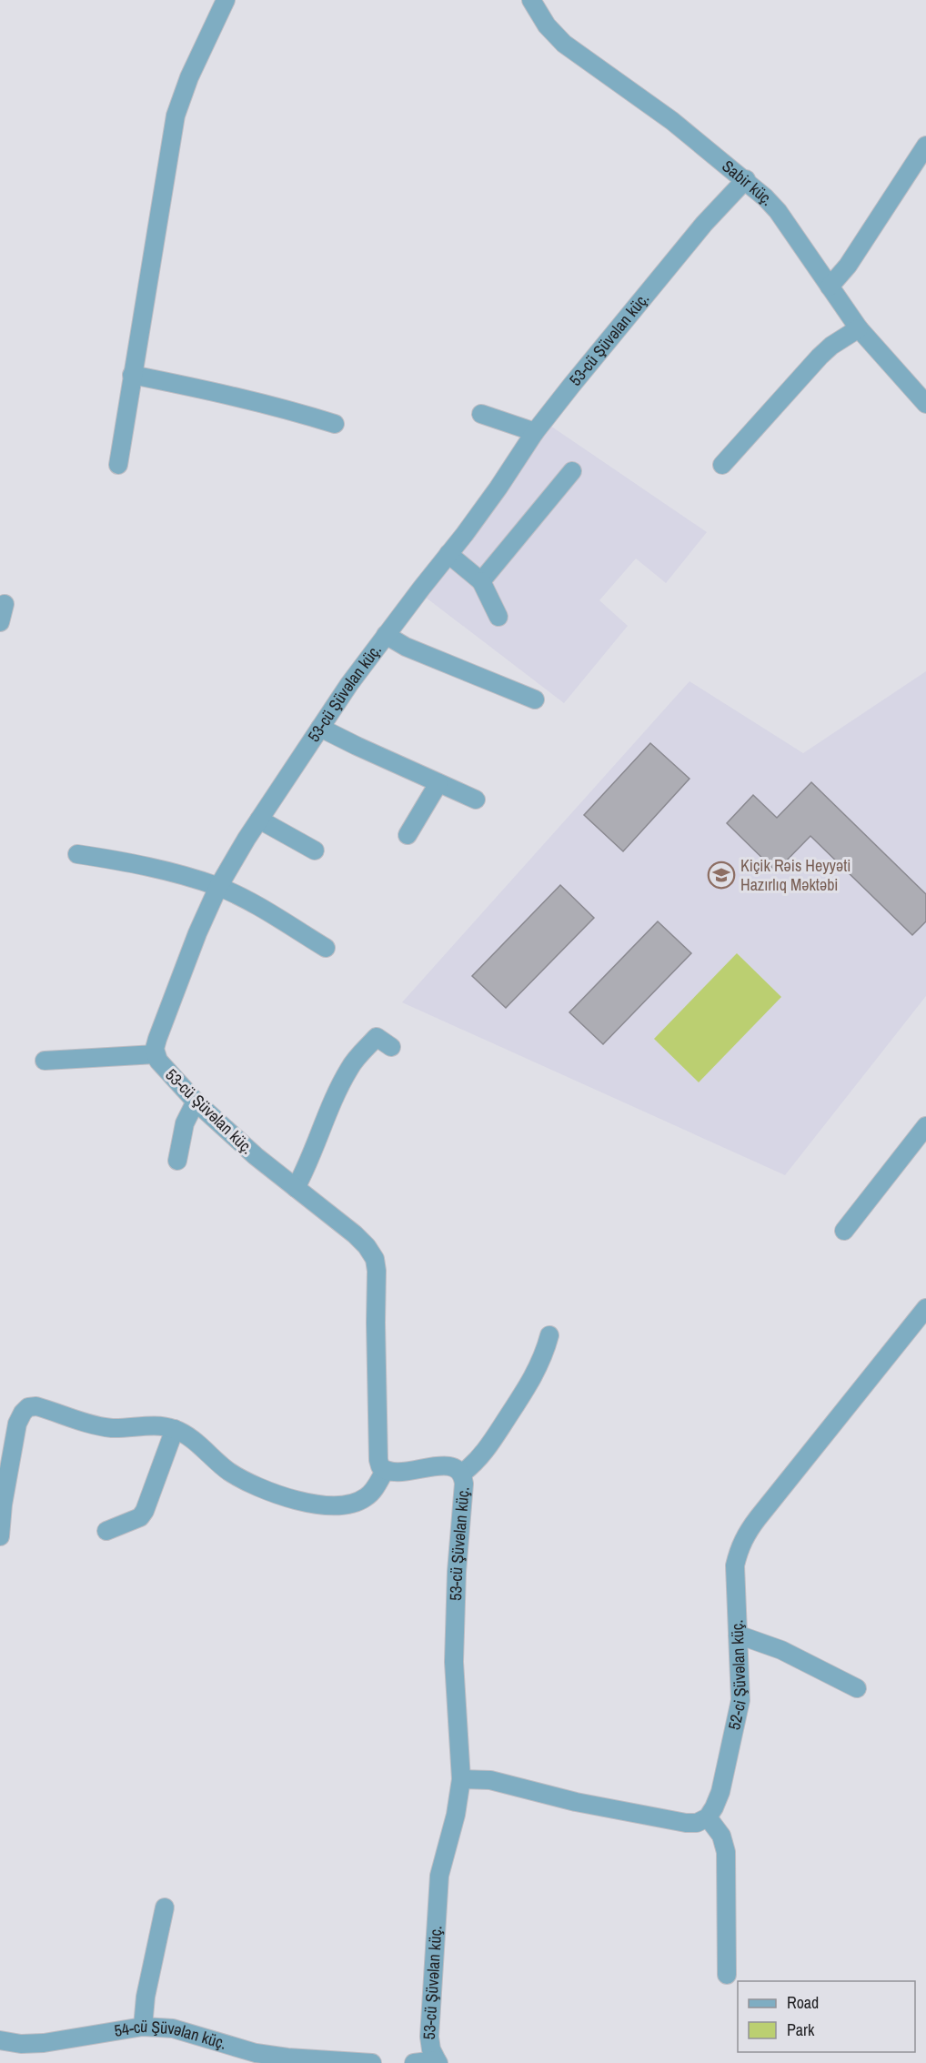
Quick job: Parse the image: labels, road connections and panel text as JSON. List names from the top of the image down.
{
  "streets": {
    "street": [
      "Sabir küç.",
      "53-cü Şüvəlan küç.",
      "52-ci Şüvəlan küç.",
      "54-cü Şüvəlan küç."
    ]
  },
  "crossings": [
    ["Sabir küç.", "53-cü Şüvəlan küç."]
  ],
  "places": {
    "school or university": ["Kiçik Rəis Heyyəti Hazırlıq Məktəbi"]
  },
  "legend": ["Road", "Park"]
}
